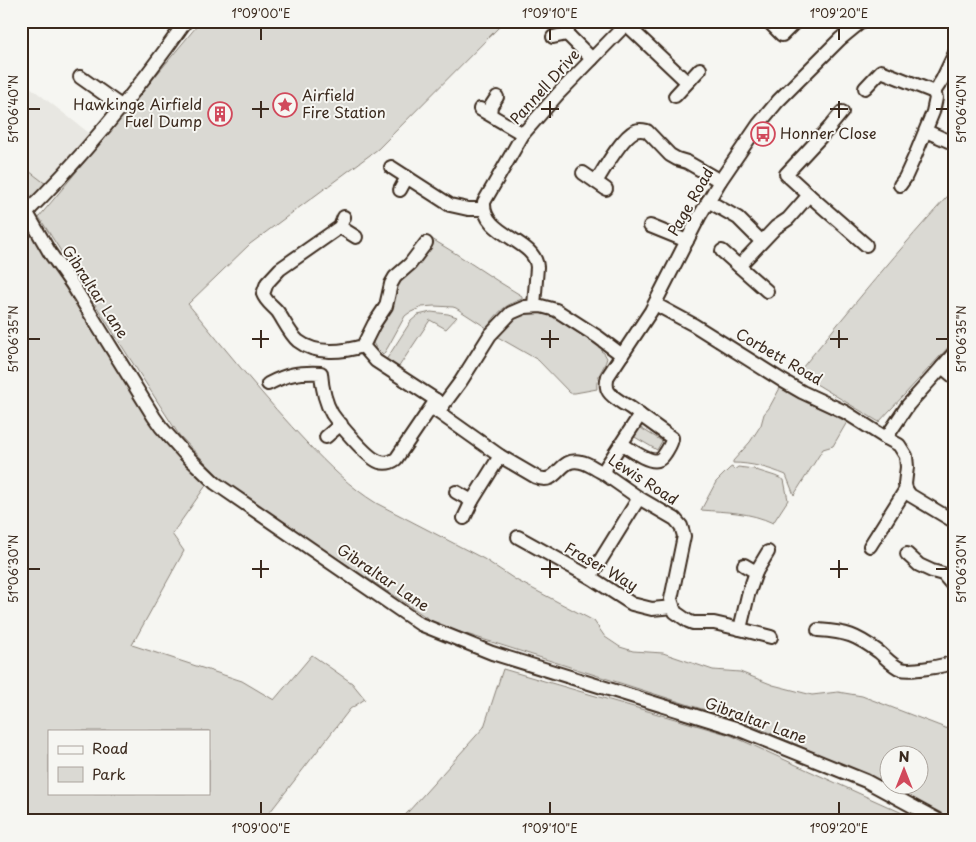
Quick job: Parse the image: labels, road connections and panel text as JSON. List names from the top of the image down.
{
  "streets": {
    "street": [
      "Pannell Drive",
      "Page Road",
      "Gibraltar Lane",
      "Corbett Road",
      "Lewis Road",
      "Fraser Way"
    ]
  },
  "crossings": [
    ["Page Road", "Corbett Road"],
    ["Lewis Road", "Fraser Way"]
  ],
  "places": {
    "place": ["Airfield Fire Station"],
    "building": ["Hawkinge Airfield Fuel Dump"],
    "bus stop": ["Honner Close"]
  },
  "legend": ["Road", "Park"],
  "north": "top",
  "coordinates": [
    "1°09'00\"E",
    "1°09'10\"E",
    "1°09'20\"E",
    "51°06'40\"N",
    "51°06'35\"N",
    "51°06'30\"N"
  ]
}
